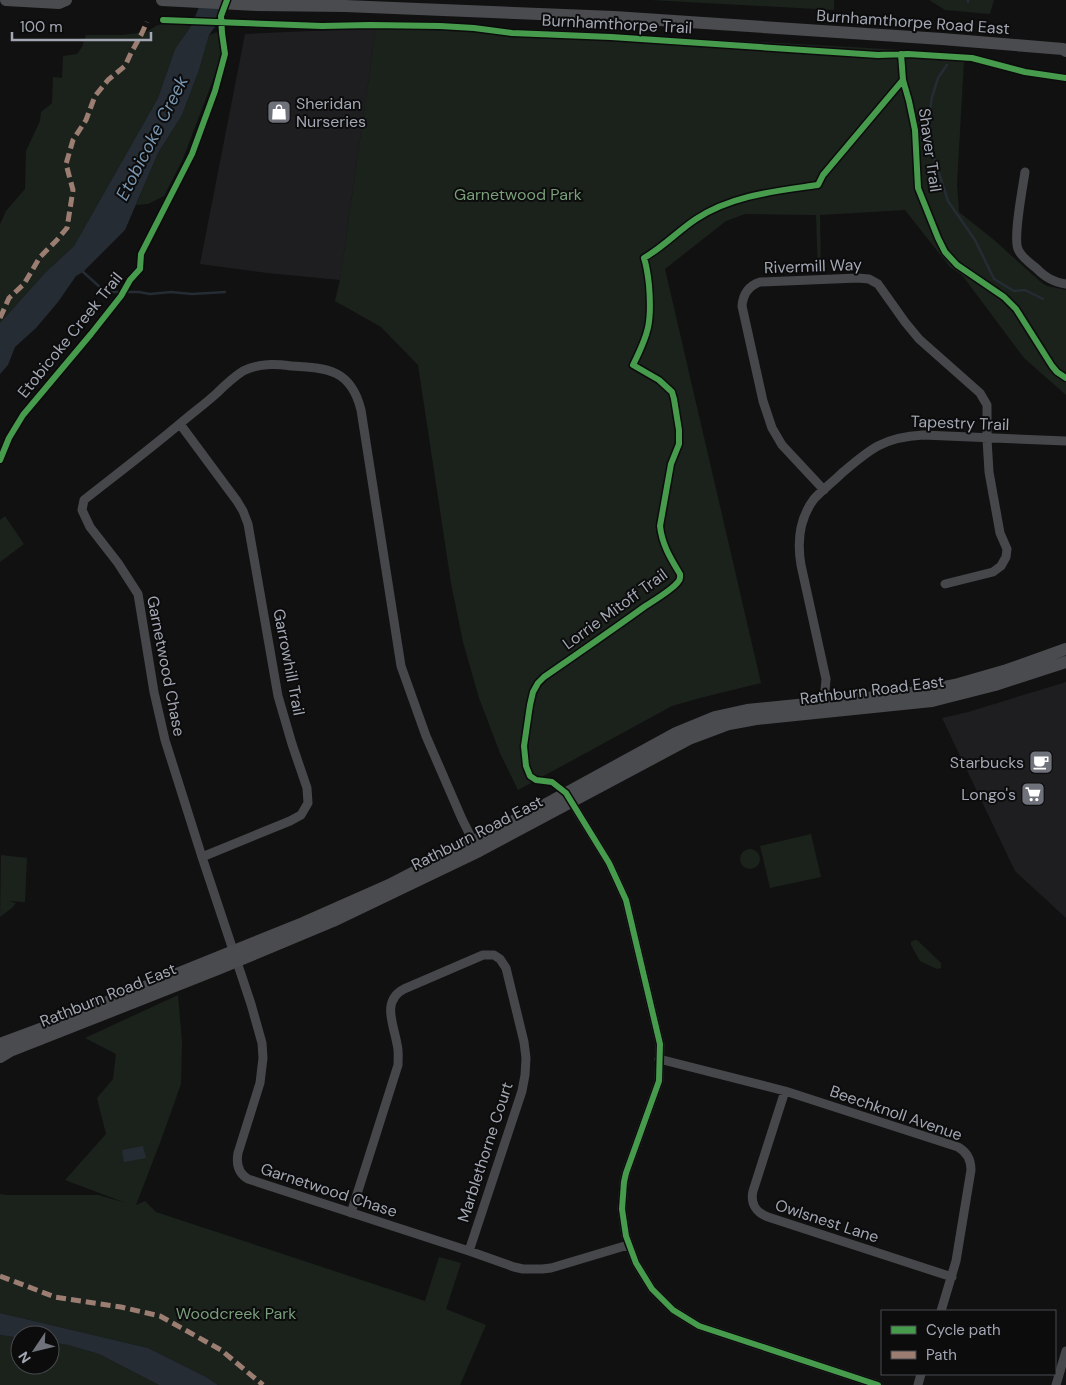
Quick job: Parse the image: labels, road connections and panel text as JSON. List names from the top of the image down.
{
  "streets": {
    "street": [
      "Burnhamthorpe Road East",
      "Rivermill Way",
      "Tapestry Trail",
      "Garrowhill Trail",
      "Garnetwood Chase",
      "Rathburn Road East",
      "Beechknoll Avenue",
      "Marblethorne Court",
      "Owlsnest Lane"
    ],
    "cycle path": [
      "Burnhamthorpe Trail",
      "Shaver Trail",
      "Etobicoke Creek Trail",
      "Lorrie Mitoff Trail"
    ]
  },
  "crossings": [
    ["Rivermill Way", "Tapestry Trail"],
    ["Tapestry Trail", "Rathburn Road East"],
    ["Garrowhill Trail", "Garnetwood Chase"],
    ["Garnetwood Chase", "Rathburn Road East"],
    ["Garnetwood Chase", "Marblethorne Court"],
    ["Beechknoll Avenue", "Owlsnest Lane"]
  ],
  "water": ["Etobicoke Creek"],
  "parks": ["Garnetwood Park", "Woodcreek Park"],
  "places": {
    "shop": ["Sheridan Nurseries"],
    "cafe": ["Starbucks"],
    "supermarket": ["Longo's"]
  },
  "legend": ["Cycle path", "Path"],
  "scale_bar": "100 m",
  "north": "bottom left"
}
